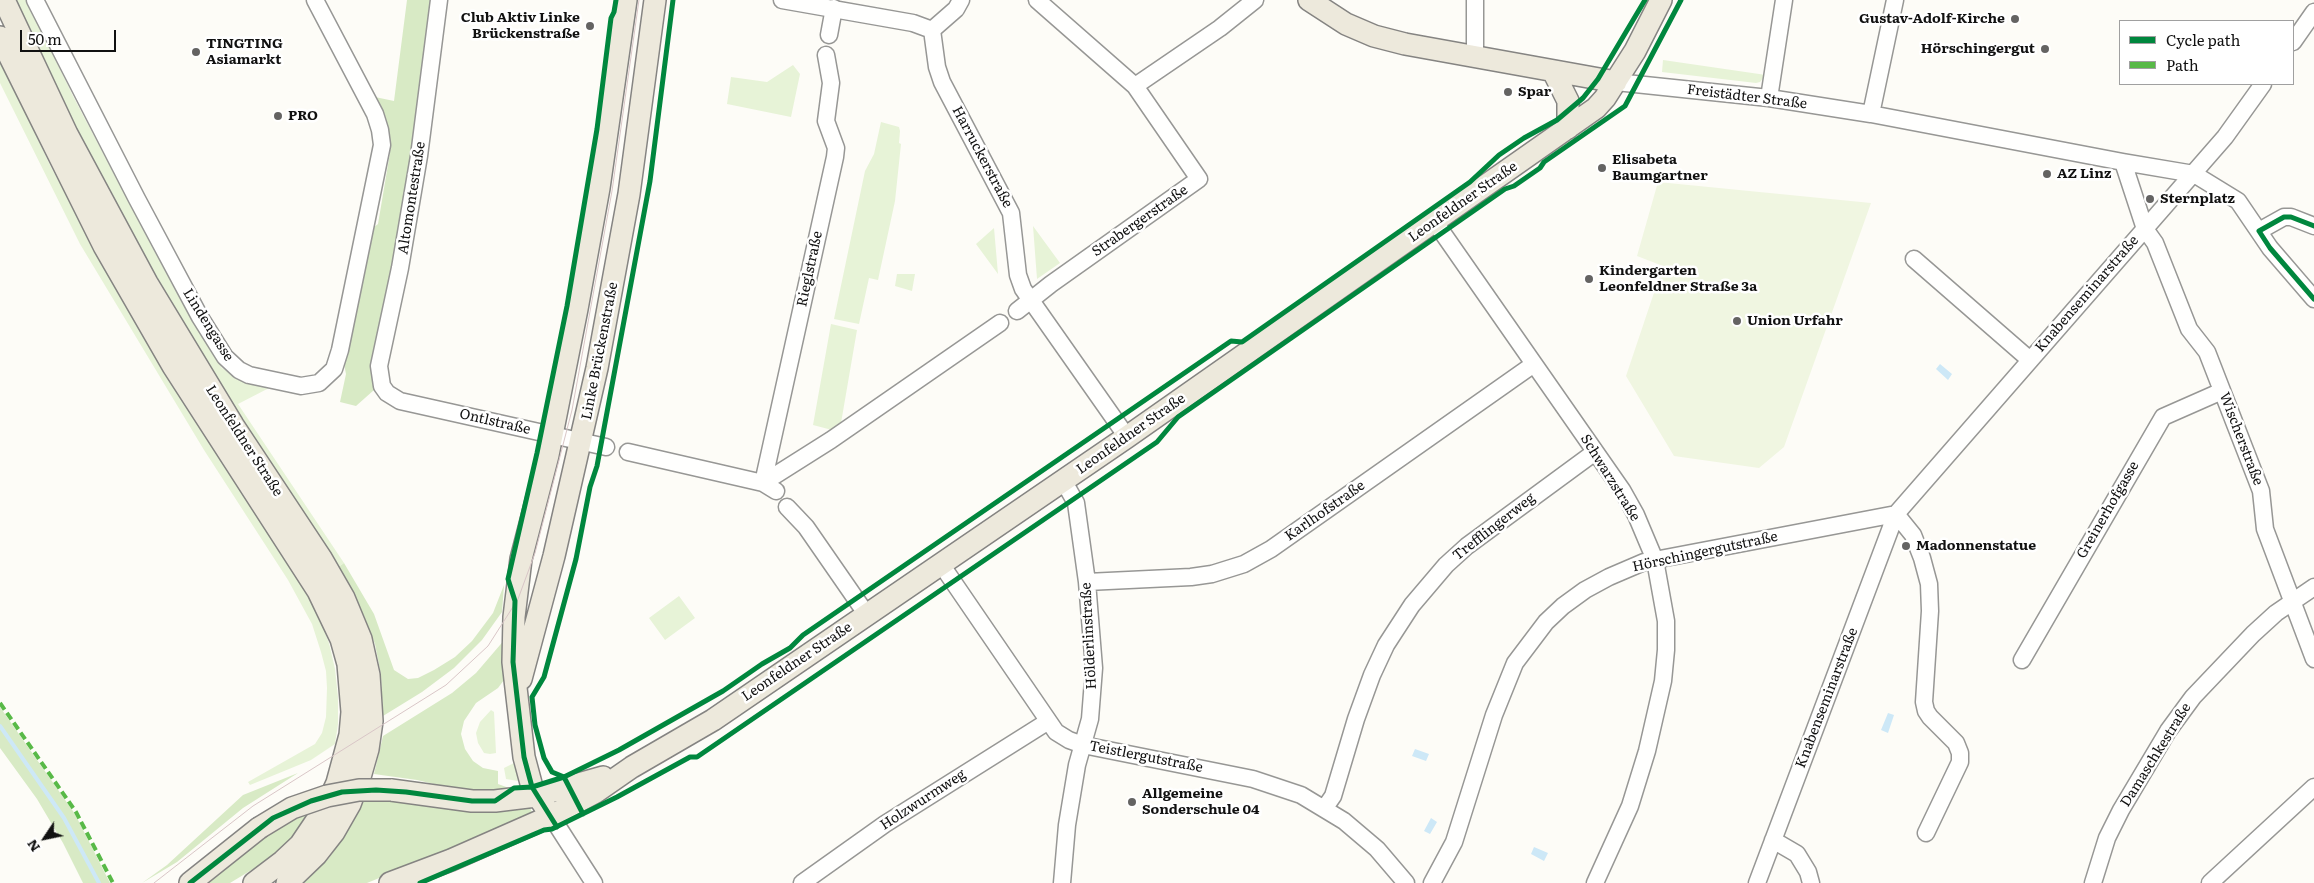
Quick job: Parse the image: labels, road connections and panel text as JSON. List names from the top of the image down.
{
  "streets": {
    "main road": ["Freistädter Straße", "Leonfeldner Straße", "Linke Brückenstraße"],
    "street": [
      "Harruckerstraße",
      "Altomontestraße",
      "Strabergerstraße",
      "Rieglstraße",
      "Knabenseminarstraße",
      "Lindengasse",
      "Ontlstraße",
      "Wischerstraße",
      "Schwarzstraße",
      "Greinerhofgasse",
      "Karlhofstraße",
      "Trefflingerweg",
      "Hörschingergutstraße",
      "Hölderlinstraße",
      "Damaschkestraße",
      "Teistlergutstraße",
      "Holzwurmweg"
    ]
  },
  "crossings": [
    ["Freistädter Straße", "Leonfeldner Straße"],
    ["Freistädter Straße", "Knabenseminarstraße"],
    ["Harruckerstraße", "Leonfeldner Straße"],
    ["Harruckerstraße", "Strabergerstraße"],
    ["Altomontestraße", "Ontlstraße"],
    ["Leonfeldner Straße", "Linke Brückenstraße"],
    ["Leonfeldner Straße", "Schwarzstraße"],
    ["Leonfeldner Straße", "Hölderlinstraße"],
    ["Leonfeldner Straße", "Teistlergutstraße"],
    ["Knabenseminarstraße", "Wischerstraße"],
    ["Knabenseminarstraße", "Hörschingergutstraße"],
    ["Linke Brückenstraße", "Ontlstraße"],
    ["Wischerstraße", "Greinerhofgasse"],
    ["Wischerstraße", "Damaschkestraße"],
    ["Schwarzstraße", "Karlhofstraße"],
    ["Schwarzstraße", "Trefflingerweg"],
    ["Schwarzstraße", "Hörschingergutstraße"],
    ["Karlhofstraße", "Hölderlinstraße"],
    ["Trefflingerweg", "Teistlergutstraße"],
    ["Hölderlinstraße", "Teistlergutstraße"],
    ["Teistlergutstraße", "Holzwurmweg"]
  ],
  "places": [
    "Gustav-Adolf-Kirche",
    "Club Aktiv Linke Brückenstraße",
    "Hörschingergut",
    "TINGTING Asiamarkt",
    "Spar",
    "PRO",
    "Elisabeta Baumgartner",
    "AZ Linz",
    "Sternplatz",
    "Kindergarten Leonfeldner Straße 3a",
    "Union Urfahr",
    "Madonnenstatue",
    "Allgemeine Sonderschule 04"
  ],
  "legend": ["Cycle path", "Path"],
  "scale_bar": "50 m",
  "north": "bottom left"
}
